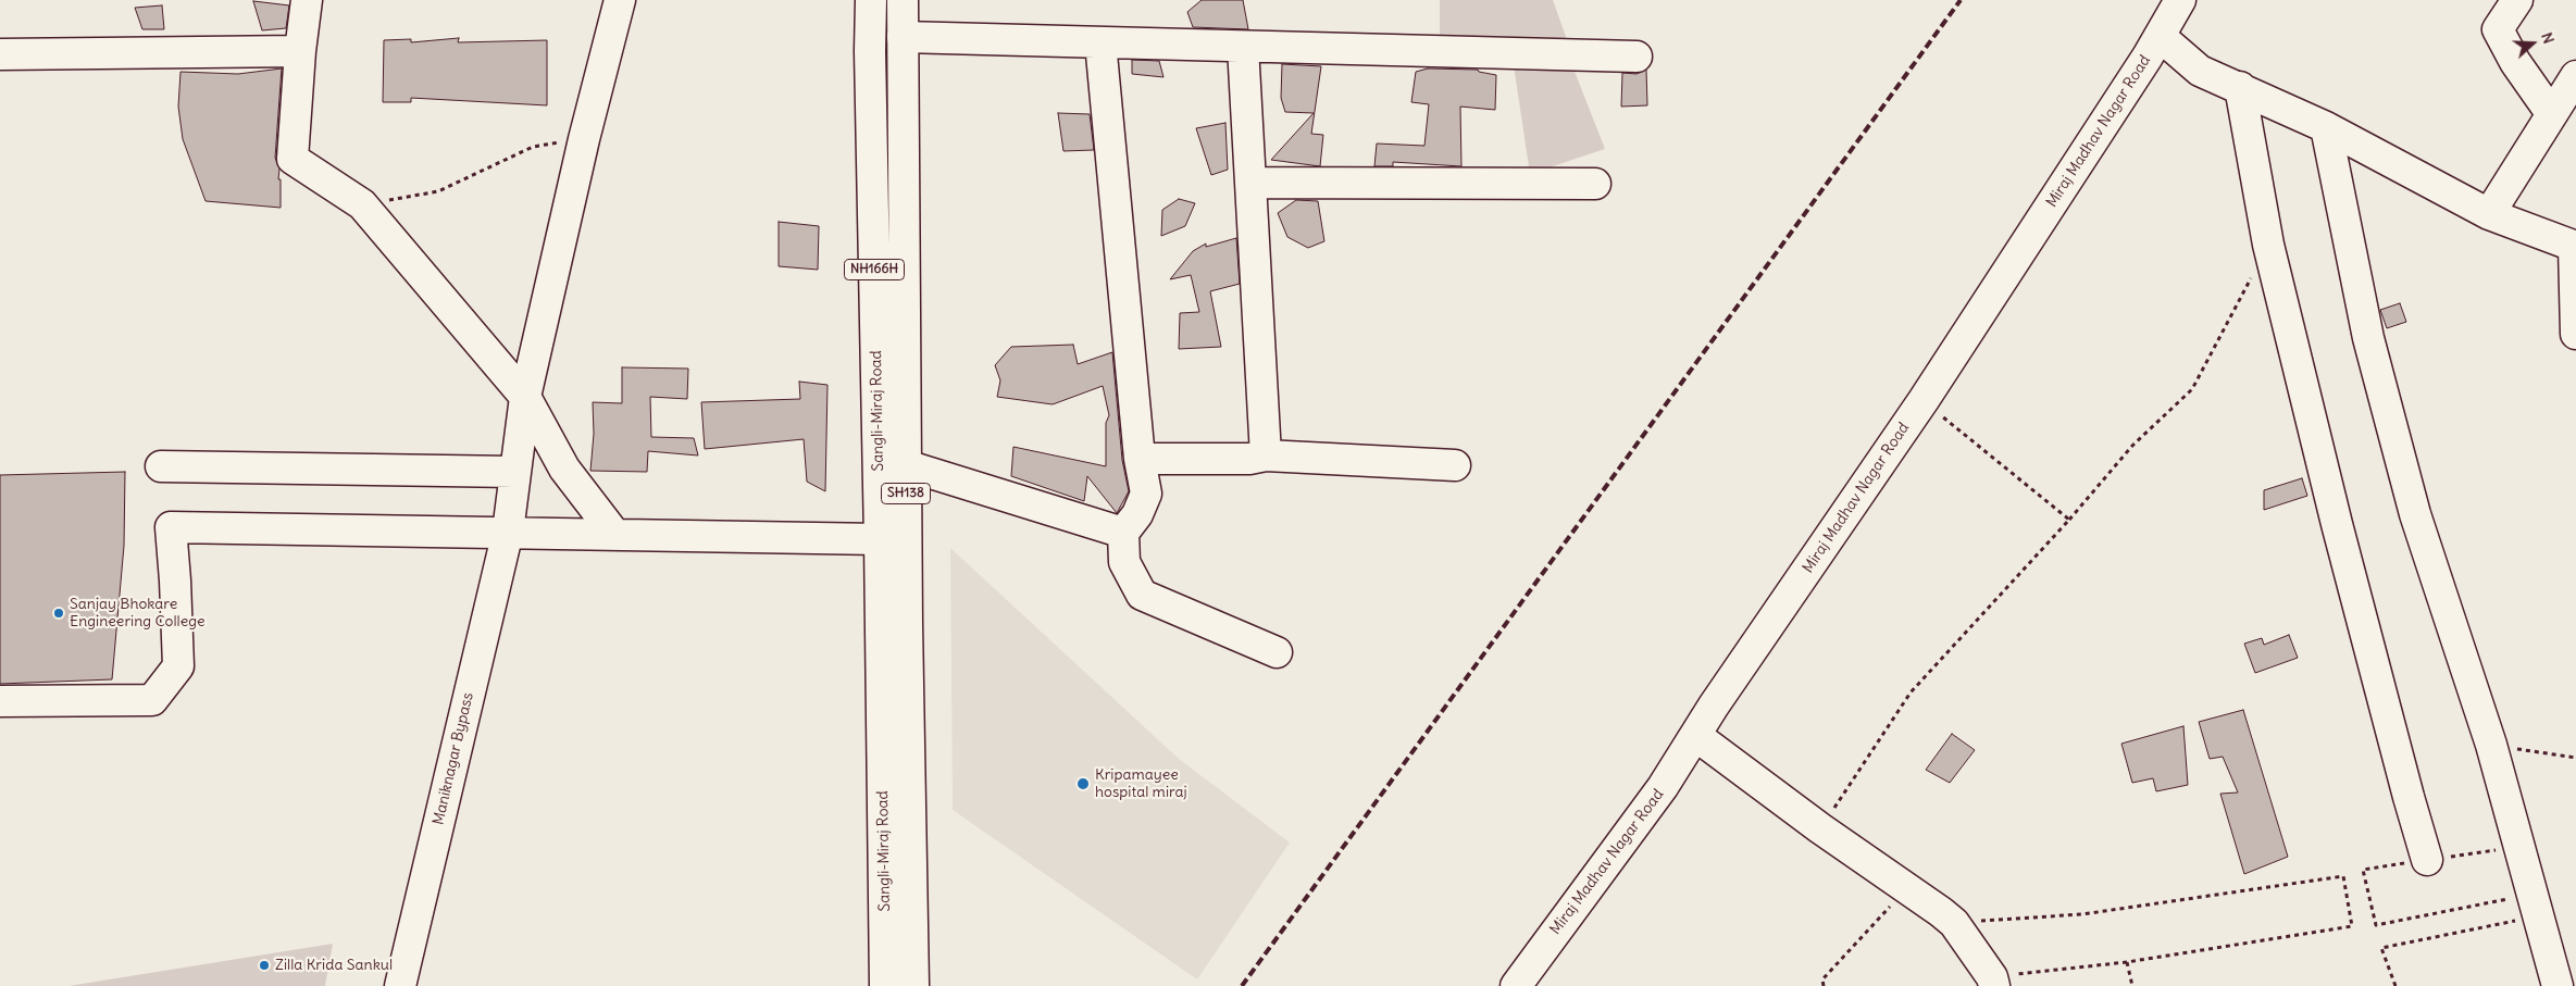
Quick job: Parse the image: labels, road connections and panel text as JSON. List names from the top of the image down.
{
  "streets": {
    "main road": [
      "Miraj Madhav Nagar Road",
      "NH166H",
      "Sangli-Miraj Road",
      "SH138",
      "Maniknagar Bypass"
    ]
  },
  "places": ["Sanjay Bhokare Engineering College", "Kripamayee hospital miraj", "Zilla Krida Sankul"],
  "north": "right"
}
